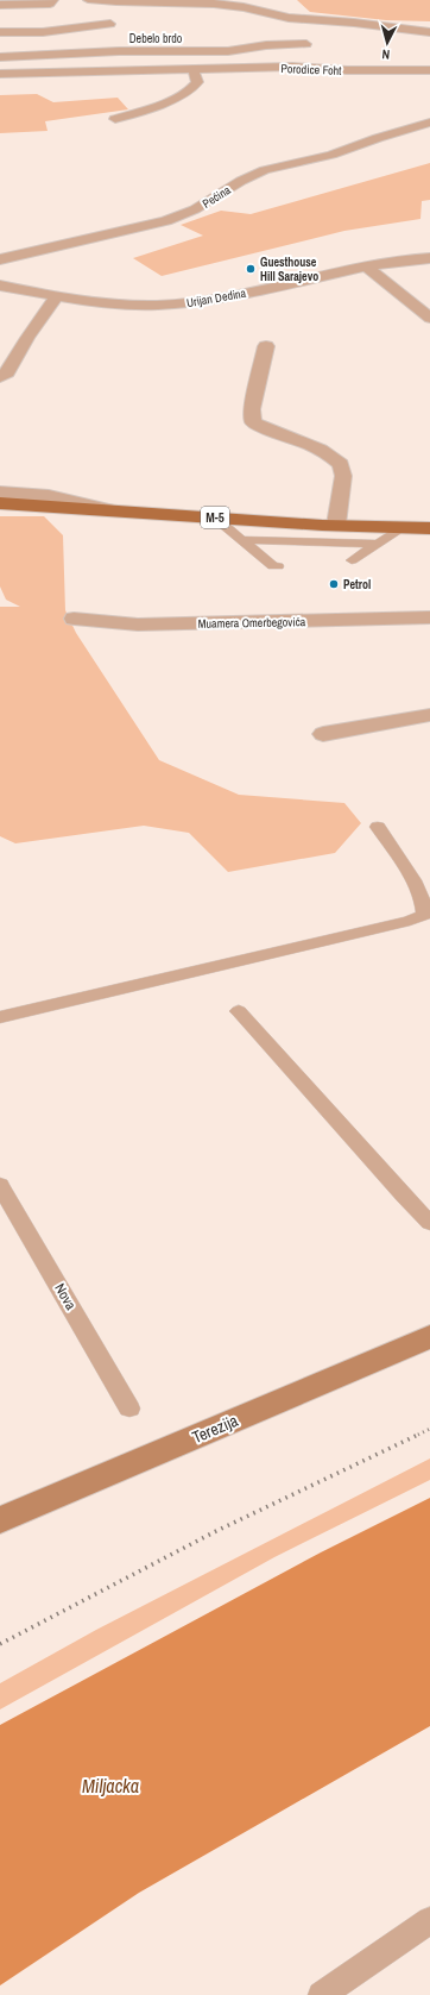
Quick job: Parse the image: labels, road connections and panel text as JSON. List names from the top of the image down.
{
  "streets": {
    "main road": ["M-5", "Terezija"],
    "street": [
      "Debelo brdo",
      "Porodice Foht",
      "Pećina",
      "Urijan Dedina",
      "Muamera Omerbegovića"
    ],
    "lane": ["Nova"]
  },
  "crossings": [
    ["Debelo brdo", "Porodice Foht"]
  ],
  "water": ["Miljacka"],
  "places": ["Guesthouse Hill Sarajevo", "Petrol"],
  "north": "bottom"
}
